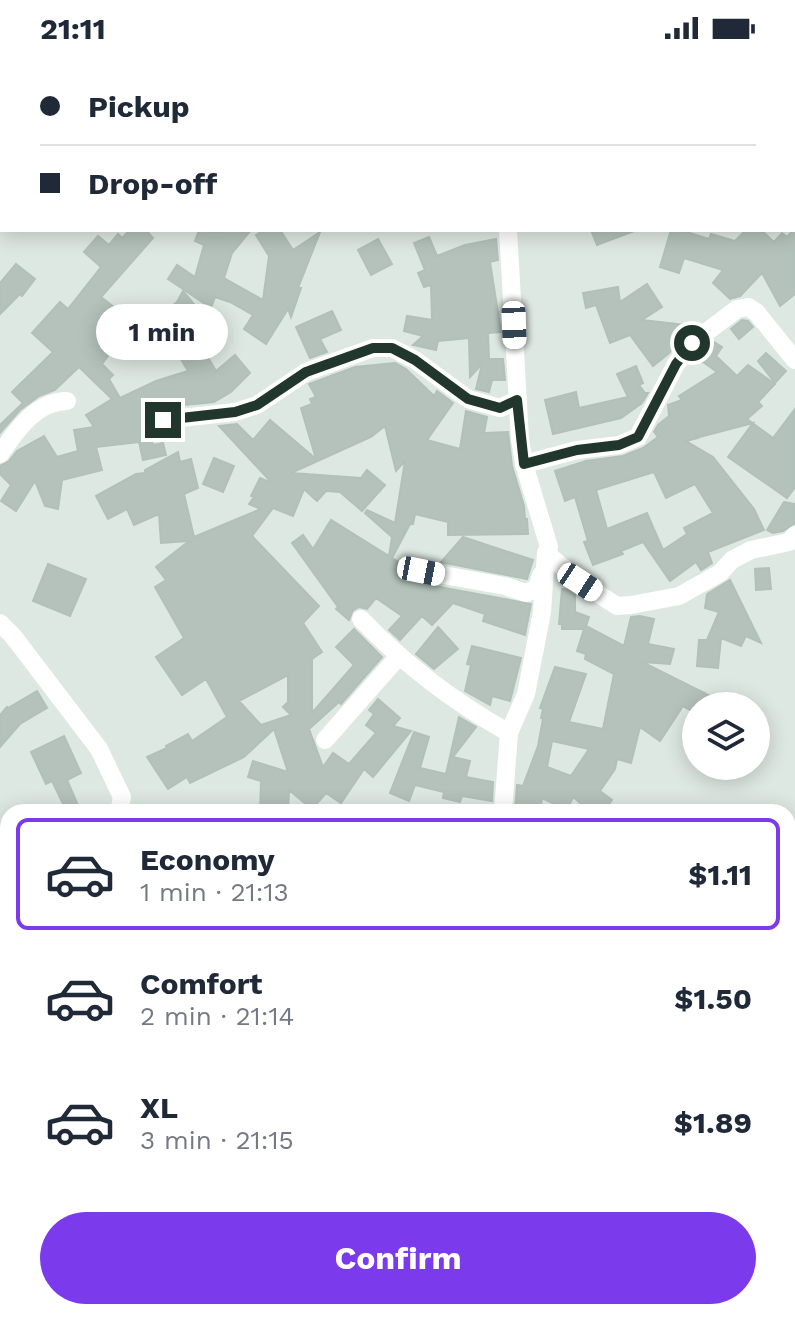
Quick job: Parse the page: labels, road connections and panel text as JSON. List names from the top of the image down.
{
  "page": {
    "status": "21:11",
    "banner": ["Pickup", "Drop-off"],
    "bubble": "1 min",
    "list": [
      {
        "name": "Economy",
        "note": "1 min · 21:13",
        "value": "$1.11"
      },
      {
        "name": "Comfort",
        "note": "2 min · 21:14",
        "value": "$1.50"
      },
      {
        "name": "XL",
        "note": "3 min · 21:15",
        "value": "$1.89"
      }
    ],
    "buttons": "Confirm"
  }
}
